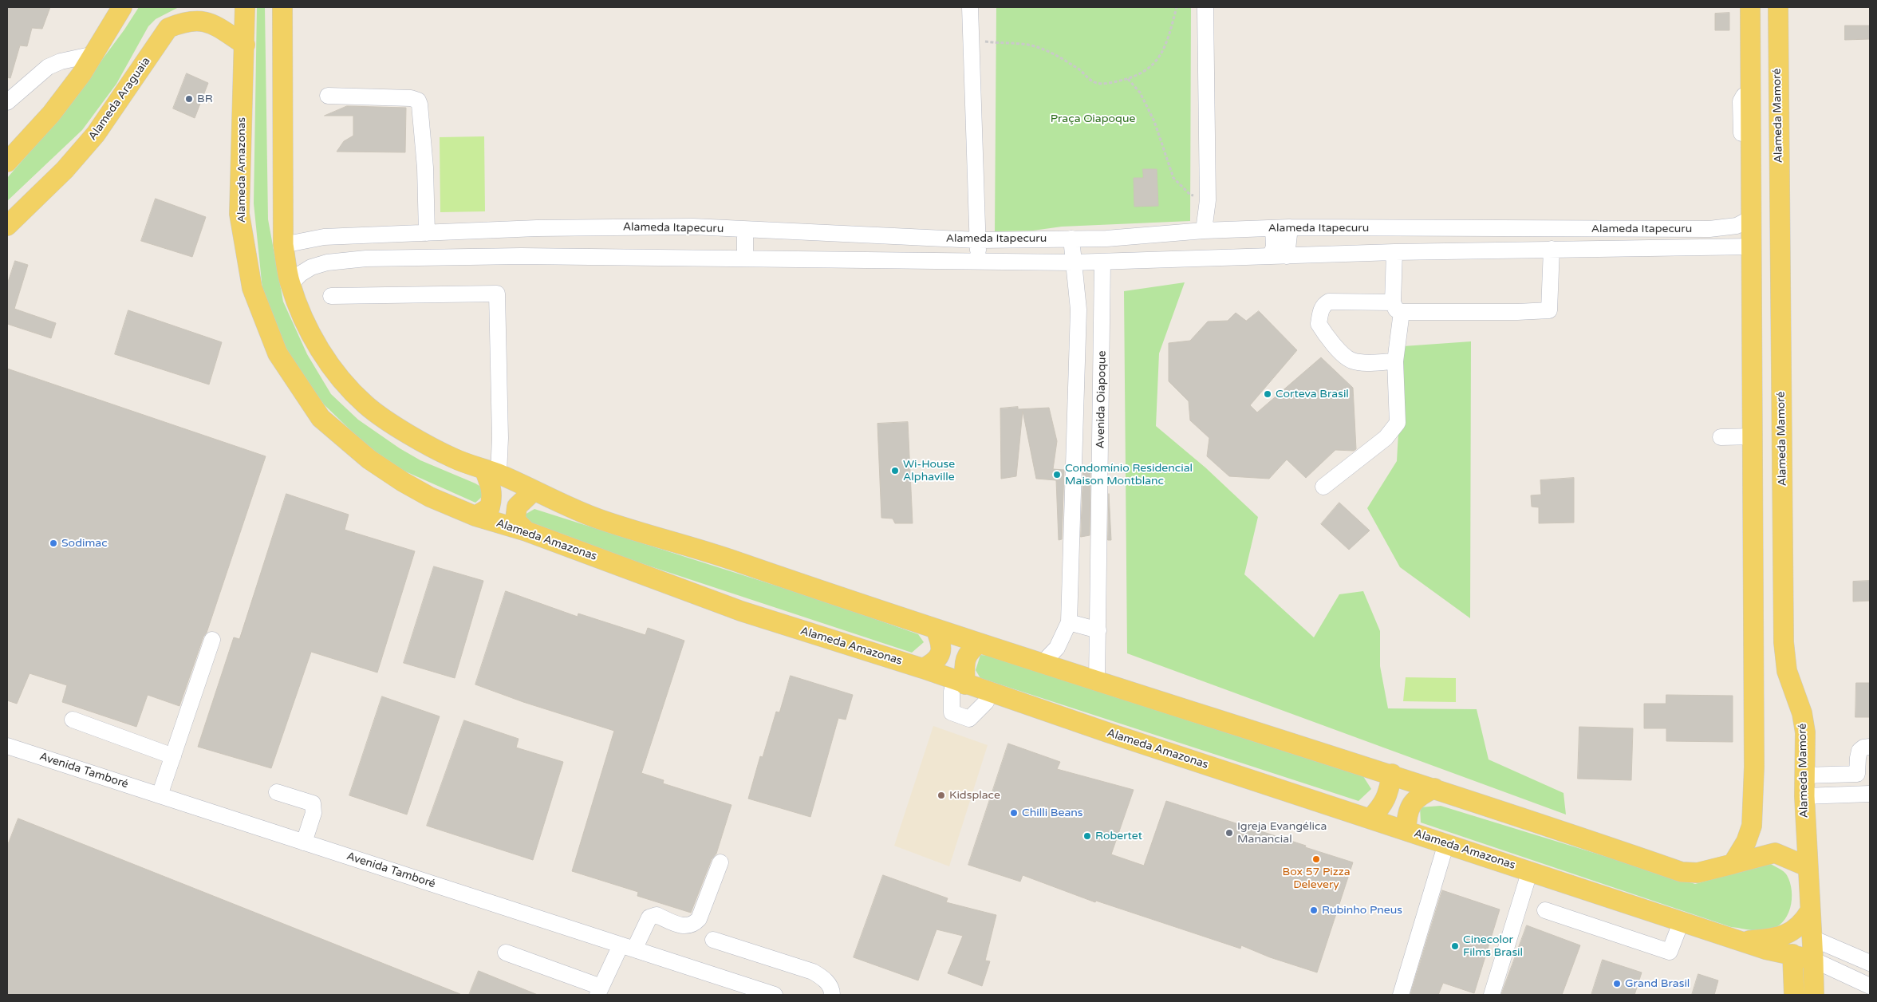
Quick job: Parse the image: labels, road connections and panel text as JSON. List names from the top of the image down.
{
  "streets": {
    "main road": ["Alameda Araguaia", "Alameda Mamoré", "Alameda Amazonas"],
    "street": ["Alameda Itapecuru", "Avenida Oiapoque", "Avenida Tamboré"]
  },
  "crossings": [
    ["Alameda Araguaia", "Alameda Amazonas"],
    ["Alameda Mamoré", "Alameda Amazonas"],
    ["Alameda Itapecuru", "Avenida Oiapoque"]
  ],
  "parks": ["Praça Oiapoque"],
  "places": [
    "BR",
    "Corteva Brasil",
    "Wi-House Alphaville",
    "Condomínio Residencial Maison Montblanc",
    "Sodimac",
    "Kidsplace",
    "Chilli Beans",
    "Igreja Evangélica Manancial",
    "Robertet",
    "Box 57 Pizza Delevery",
    "Rubinho Pneus",
    "Cinecolor Films Brasil",
    "Grand Brasil"
  ]
}
